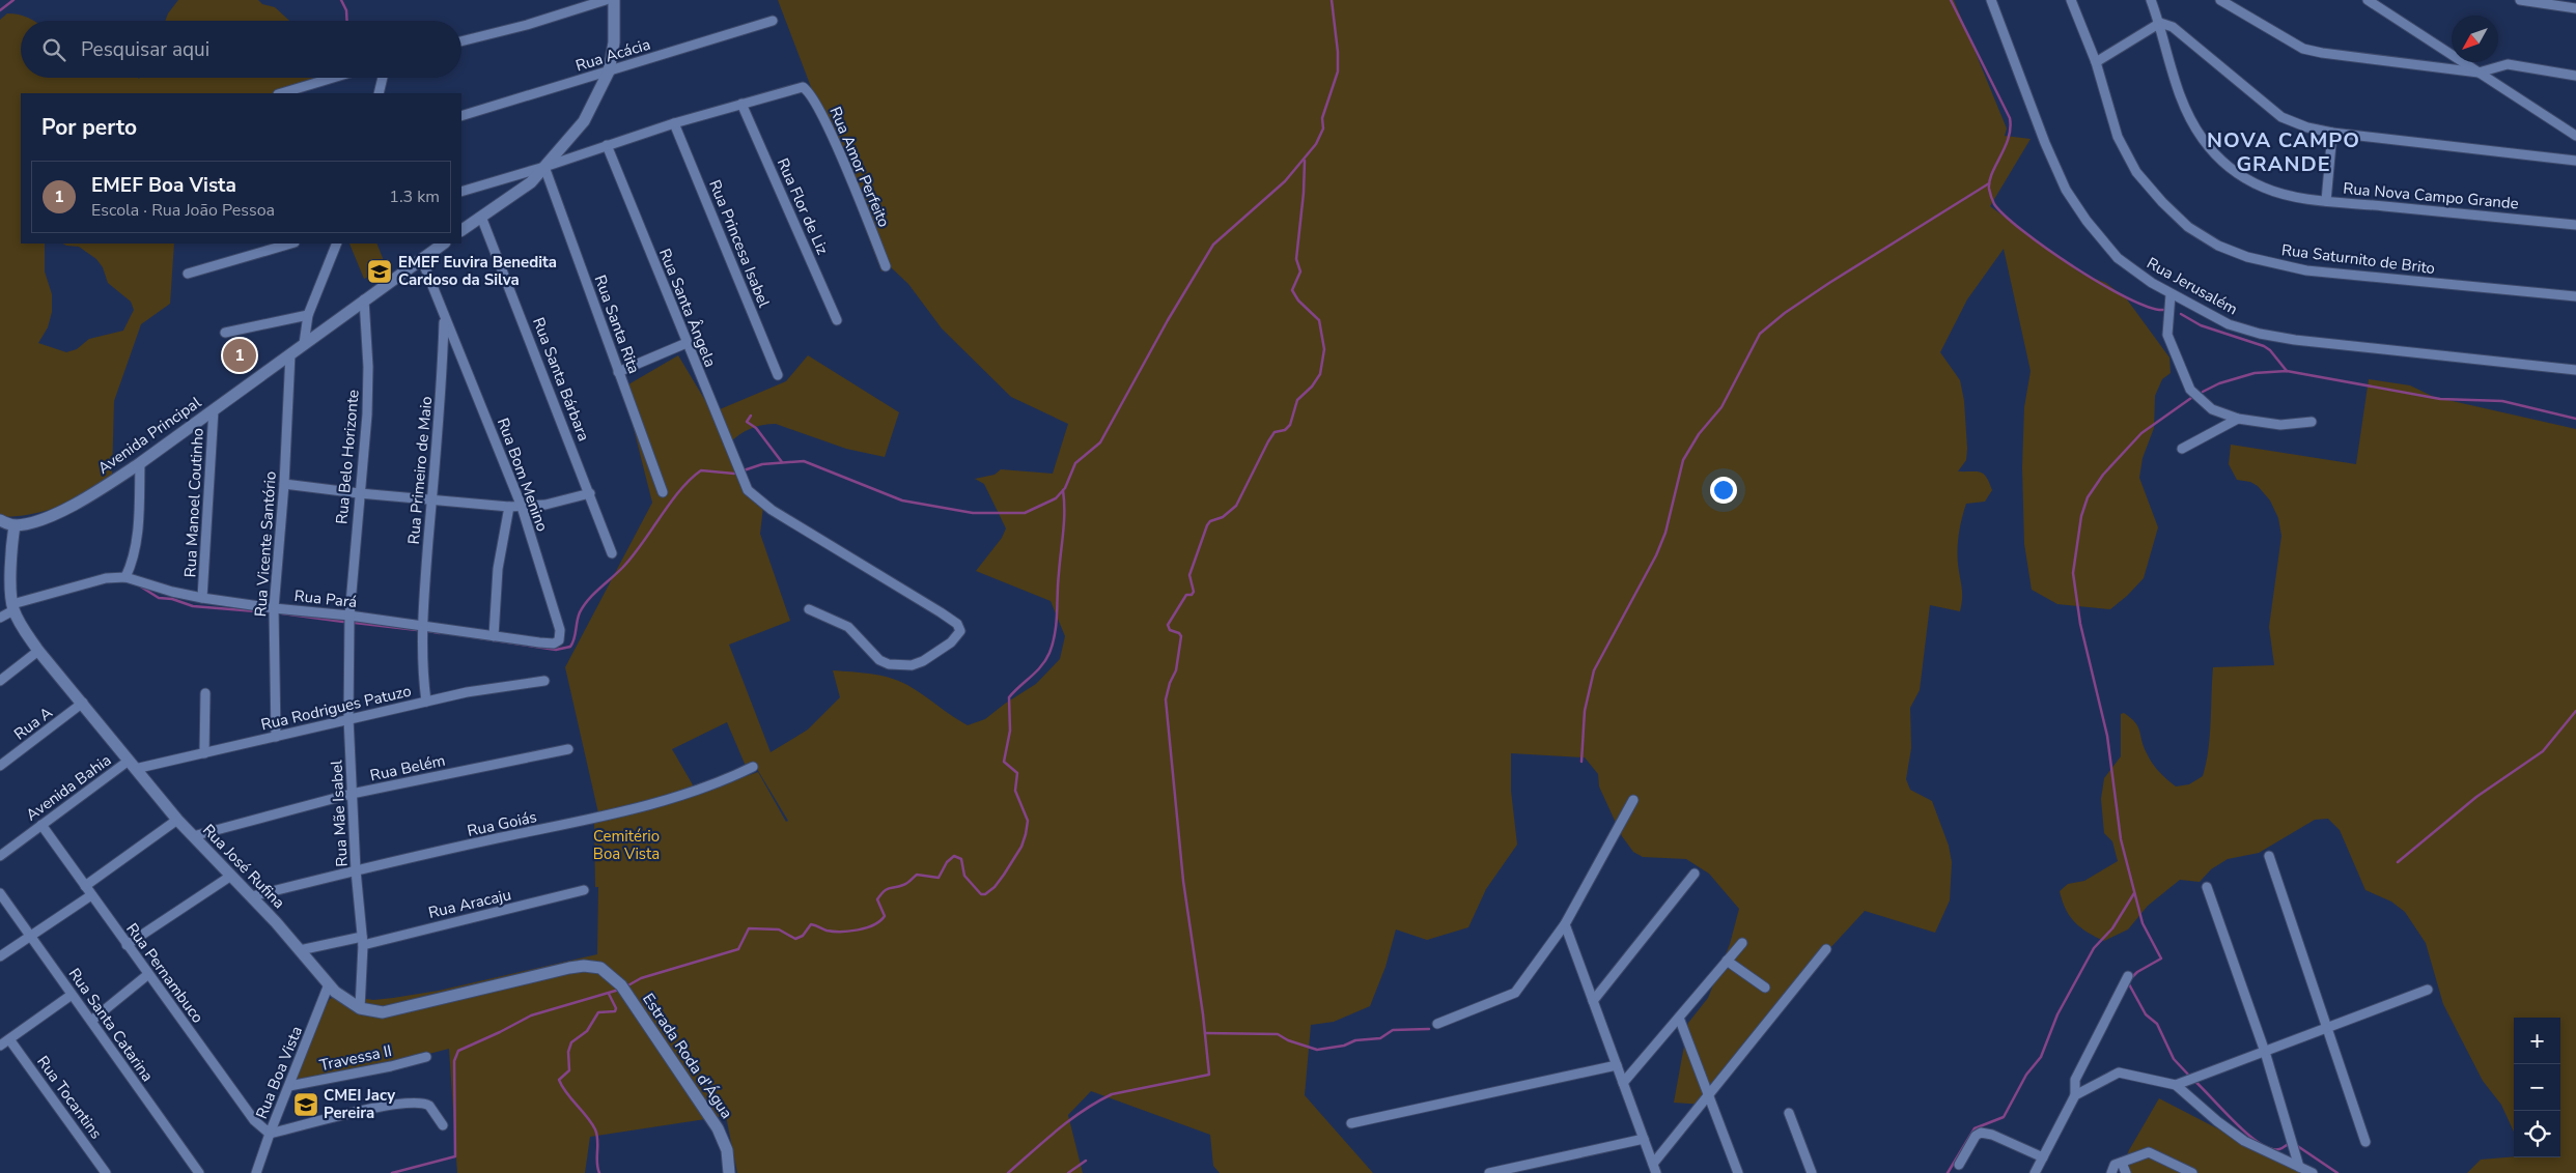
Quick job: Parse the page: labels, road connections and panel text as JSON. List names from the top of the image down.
{
  "streets": {
    "street": [
      "Rua Acácia",
      "Rua Amor Perfeito",
      "Rua Nova Campo Grande",
      "Rua Flor de Liz",
      "Rua Princesa Isabel",
      "Rua Saturnito de Brito",
      "Rua Jerusalém",
      "Rua Santa Ângela",
      "Rua Santa Rita",
      "Rua Santa Bárbara",
      "Avenida Principal",
      "Rua Belo Horizonte",
      "Rua Primeiro de Maio",
      "Rua Bom Menino",
      "Rua Manoel Coutinho",
      "Rua Vicente Santório",
      "Rua Pará",
      "Rua Rodrigues Patuzo",
      "Rua A",
      "Rua Belém",
      "Avenida Bahia",
      "Rua Mãe Isabel",
      "Rua Goiás",
      "Rua José Rufina",
      "Rua Aracaju",
      "Rua Pernambuco",
      "Rua Santa Catarina",
      "Estrada Roda d'Água",
      "Travessa II",
      "Rua Boa Vista",
      "Rua Tocantins"
    ]
  },
  "crossings": [
    ["Rua Amor Perfeito", "Rua Flor de Liz"],
    ["Avenida Principal", "Rua Belo Horizonte"],
    ["Avenida Principal", "Rua Bom Menino"],
    ["Avenida Principal", "Rua Manoel Coutinho"],
    ["Avenida Principal", "Rua Vicente Santório"],
    ["Rua Belo Horizonte", "Rua Pará"],
    ["Rua Belo Horizonte", "Rua Mãe Isabel"],
    ["Rua Primeiro de Maio", "Rua Bom Menino"],
    ["Rua Primeiro de Maio", "Rua Pará"],
    ["Rua Primeiro de Maio", "Rua Rodrigues Patuzo"],
    ["Rua Bom Menino", "Rua Pará"],
    ["Rua Manoel Coutinho", "Rua Pará"],
    ["Rua Vicente Santório", "Rua Pará"],
    ["Rua Vicente Santório", "Rua Rodrigues Patuzo"],
    ["Rua Pará", "Rua Mãe Isabel"],
    ["Rua Rodrigues Patuzo", "Avenida Bahia"],
    ["Rua Rodrigues Patuzo", "Rua Mãe Isabel"],
    ["Rua Rodrigues Patuzo", "Rua José Rufina"],
    ["Rua A", "Rua José Rufina"],
    ["Rua Belém", "Rua Mãe Isabel"],
    ["Rua Belém", "Rua José Rufina"],
    ["Avenida Bahia", "Rua José Rufina"],
    ["Avenida Bahia", "Rua Pernambuco"],
    ["Rua Mãe Isabel", "Rua Goiás"],
    ["Rua Mãe Isabel", "Rua José Rufina"],
    ["Rua Mãe Isabel", "Rua Aracaju"],
    ["Rua Goiás", "Rua José Rufina"],
    ["Rua José Rufina", "Estrada Roda d'Água"],
    ["Rua José Rufina", "Rua Boa Vista"],
    ["Rua Pernambuco", "Rua Boa Vista"],
    ["Travessa II", "Rua Boa Vista"]
  ],
  "districts": ["NOVA CAMPO GRANDE"],
  "parks": ["Cemitério Boa Vista"],
  "places": {
    "school or university": ["EMEF Euvira Benedita Cardoso da Silva", "CMEI Jacy Pereira"]
  },
  "north": "bottom left",
  "page": {
    "search": "Pesquisar aqui",
    "heading": "Por perto",
    "list": [
      {
        "mark": "1",
        "name": "EMEF Boa Vista",
        "note": "Escola · Rua João Pessoa",
        "value": "1.3 km"
      }
    ],
    "pins": "1",
    "map_buttons": ["+", "−"]
  }
}
